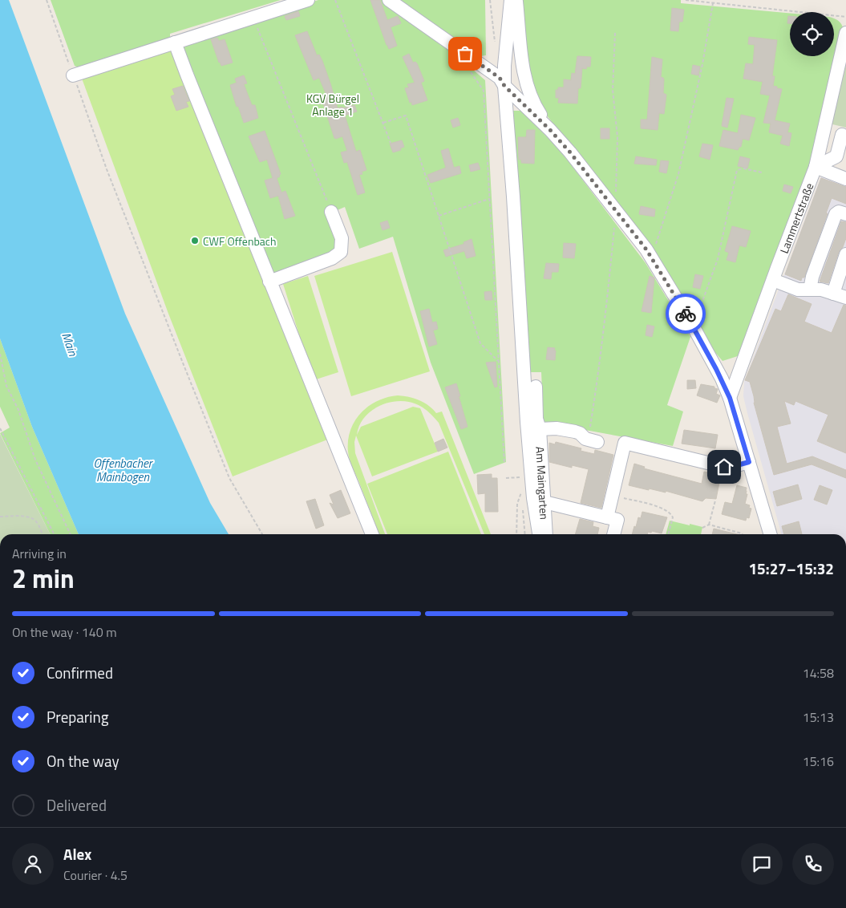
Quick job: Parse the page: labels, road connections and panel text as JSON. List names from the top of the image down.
{
  "streets": {
    "street": ["Lammertstraße", "Am Maingarten"]
  },
  "water": ["Main", "Offenbacher Mainbogen"],
  "parks": ["KGV Bürgel Anlage 1"],
  "places": ["CWF Offenbach"],
  "page": {
    "heading": ["2 min", "Arriving in", "15:27–15:32"],
    "panel": ["Alex", "Courier · 4.5"],
    "bar": "On the way · 140 m",
    "list": [
      ["Confirmed", "14:58"],
      ["Preparing", "15:13"],
      ["On the way", "15:16"],
      "Delivered"
    ]
  }
}
